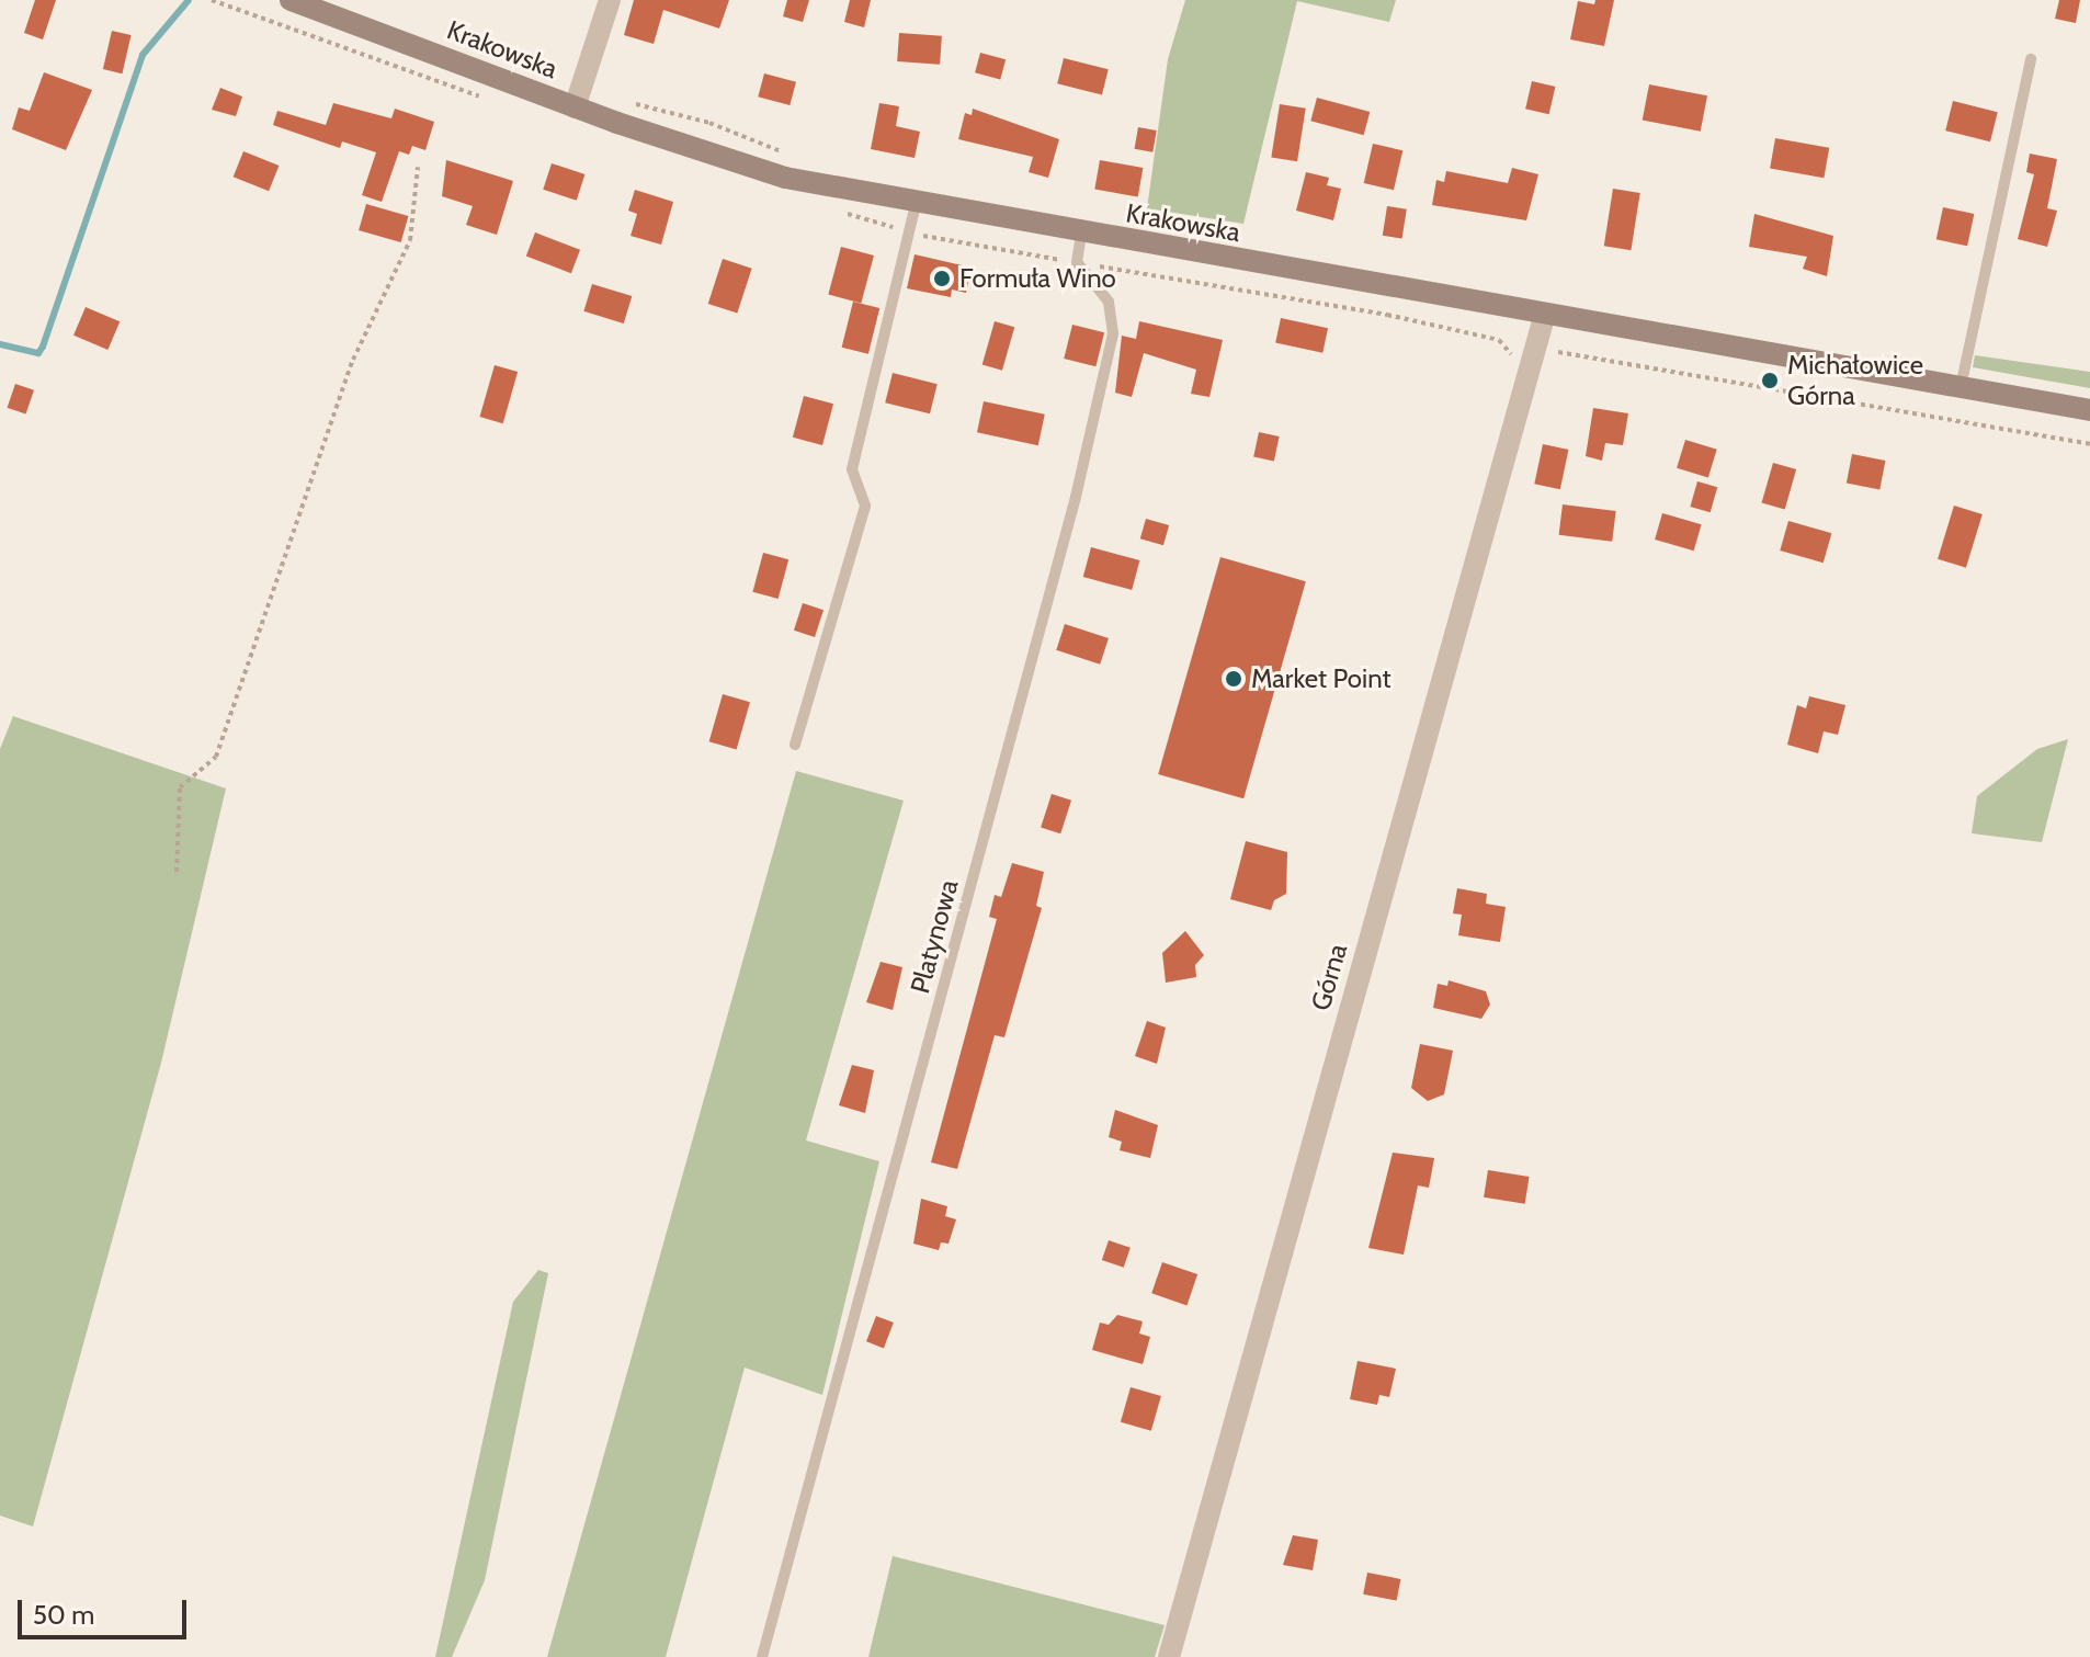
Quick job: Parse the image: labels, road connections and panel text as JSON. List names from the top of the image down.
{
  "streets": {
    "main road": ["Krakowska"],
    "street": ["Górna"],
    "lane": ["Platynowa"]
  },
  "crossings": [
    ["Krakowska", "Platynowa"],
    ["Krakowska", "Górna"]
  ],
  "places": ["Formuła Wino", "Michałowice Górna", "Market Point"],
  "scale_bar": "50 m"
}
